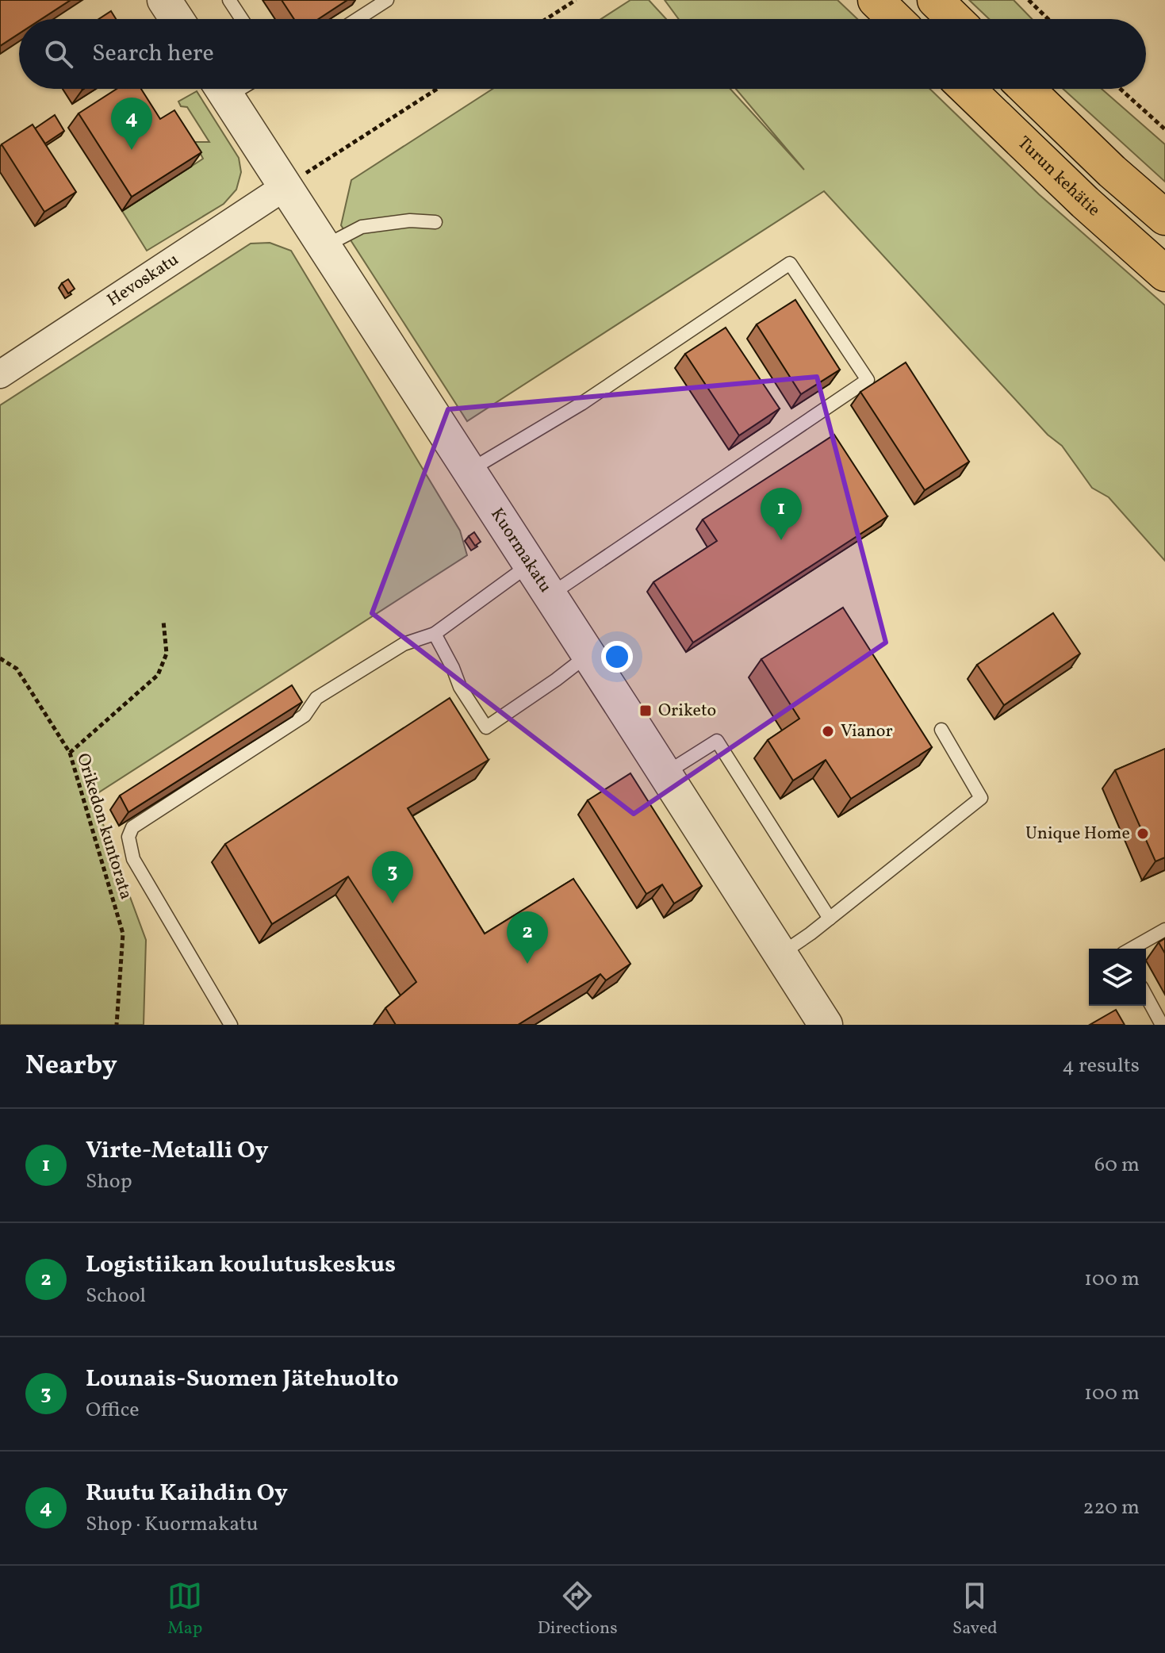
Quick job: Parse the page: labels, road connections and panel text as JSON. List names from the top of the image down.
{
  "streets": {
    "highway": ["Turun kehätie"],
    "street": ["Hevoskatu", "Kuormakatu"],
    "path": ["Orikedon kuntorata"]
  },
  "crossings": [
    ["Hevoskatu", "Kuormakatu"]
  ],
  "places": {
    "transit": ["Oriketo"],
    "other": ["Vianor", "Unique Home"]
  },
  "page": {
    "search": "Search here",
    "pins": [
      "4",
      "1",
      "3",
      "2"
    ],
    "heading": ["Nearby", "4 results"],
    "list": [
      {
        "mark": "1",
        "name": "Virte-Metalli Oy",
        "note": "Shop",
        "value": "60 m"
      },
      {
        "mark": "2",
        "name": "Logistiikan koulutuskeskus",
        "note": "School",
        "value": "100 m"
      },
      {
        "mark": "3",
        "name": "Lounais-Suomen Jätehuolto",
        "note": "Office",
        "value": "100 m"
      },
      {
        "mark": "4",
        "name": "Ruutu Kaihdin Oy",
        "note": "Shop · Kuormakatu",
        "value": "220 m"
      }
    ],
    "nav": ["Map", "Directions", "Saved"]
  }
}
